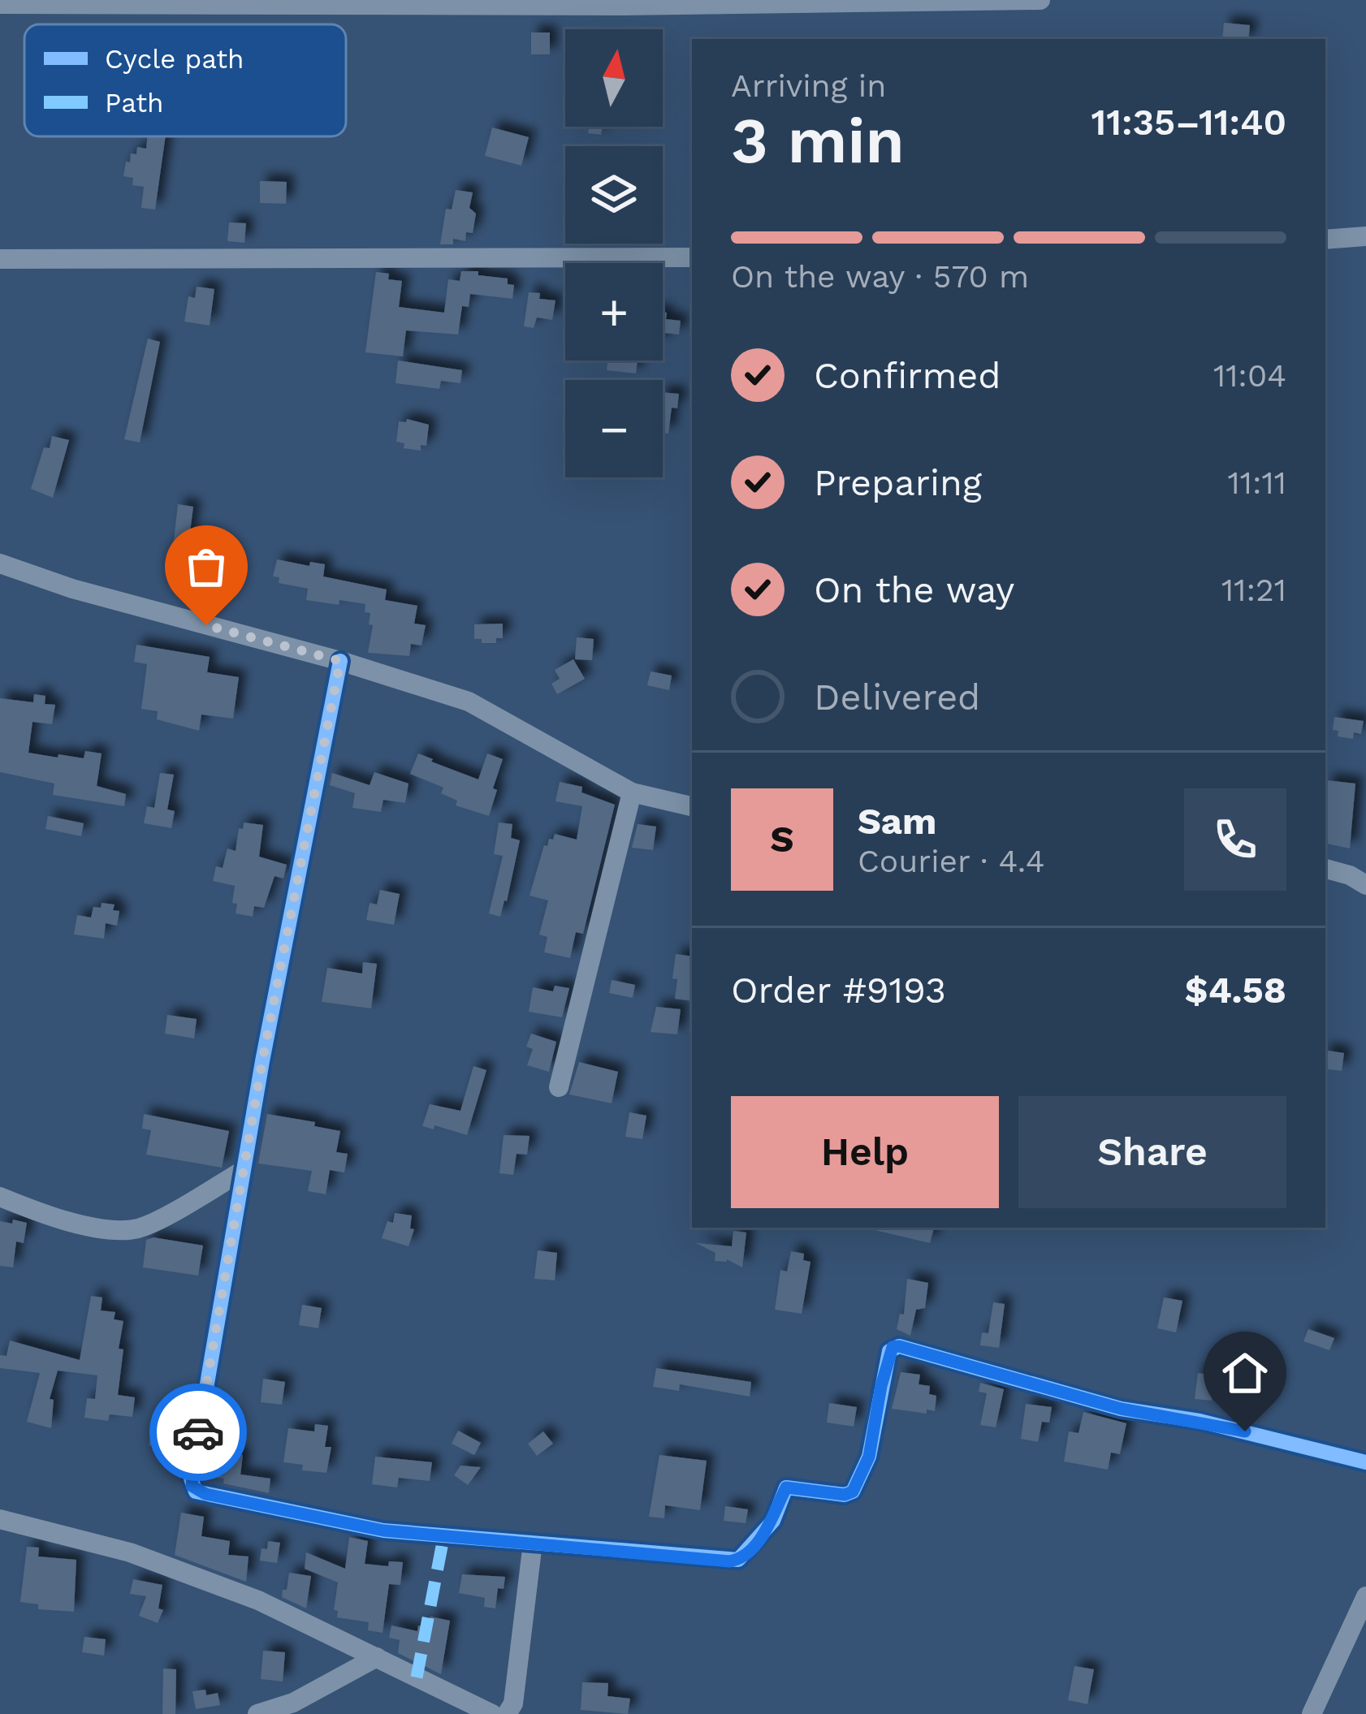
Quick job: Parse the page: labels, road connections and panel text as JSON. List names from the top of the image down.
{
  "legend": ["Cycle path", "Path"],
  "north": "top",
  "page": {
    "map_buttons": ["+", "−"],
    "heading": ["3 min", "Arriving in", "11:35–11:40"],
    "panel": [
      "Sam",
      "Courier · 4.4",
      "Order #9193",
      "$4.58"
    ],
    "bar": "On the way · 570 m",
    "list": [
      ["Confirmed", "11:04"],
      ["Preparing", "11:11"],
      ["On the way", "11:21"],
      "Delivered"
    ],
    "round": "S",
    "buttons": ["Help", "Share"]
  }
}
